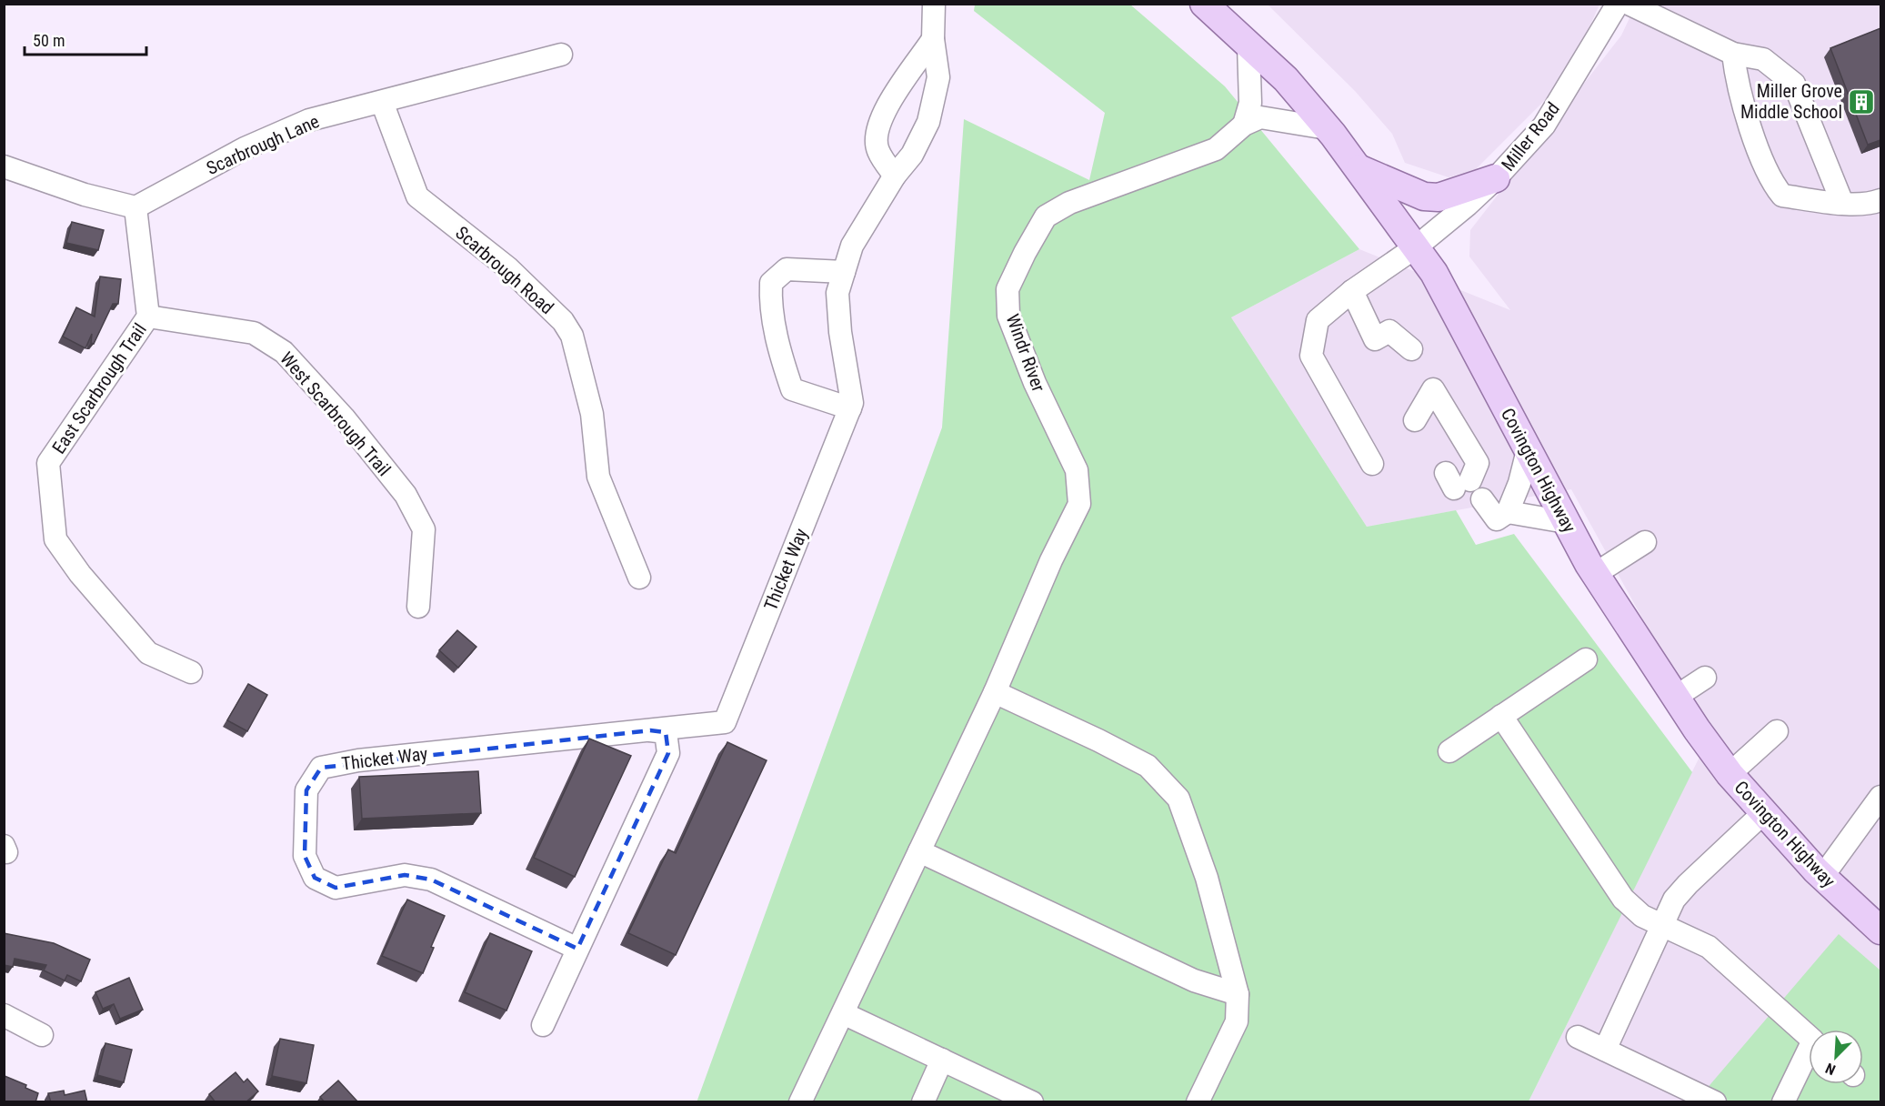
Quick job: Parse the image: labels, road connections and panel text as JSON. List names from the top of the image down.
{
  "streets": {
    "main road": ["Covington Highway"],
    "street": [
      "Miller Road",
      "Scarbrough Lane",
      "Scarbrough Road",
      "Windr River",
      "East Scarbrough Trail",
      "West Scarbrough Trail",
      "Thicket Way"
    ]
  },
  "crossings": [
    ["Miller Road", "Covington Highway"],
    ["Scarbrough Lane", "Scarbrough Road"],
    ["Scarbrough Lane", "East Scarbrough Trail"],
    ["East Scarbrough Trail", "West Scarbrough Trail"]
  ],
  "places": {
    "building": ["Miller Grove Middle School"]
  },
  "scale_bar": "50 m",
  "north": "bottom left"
}
